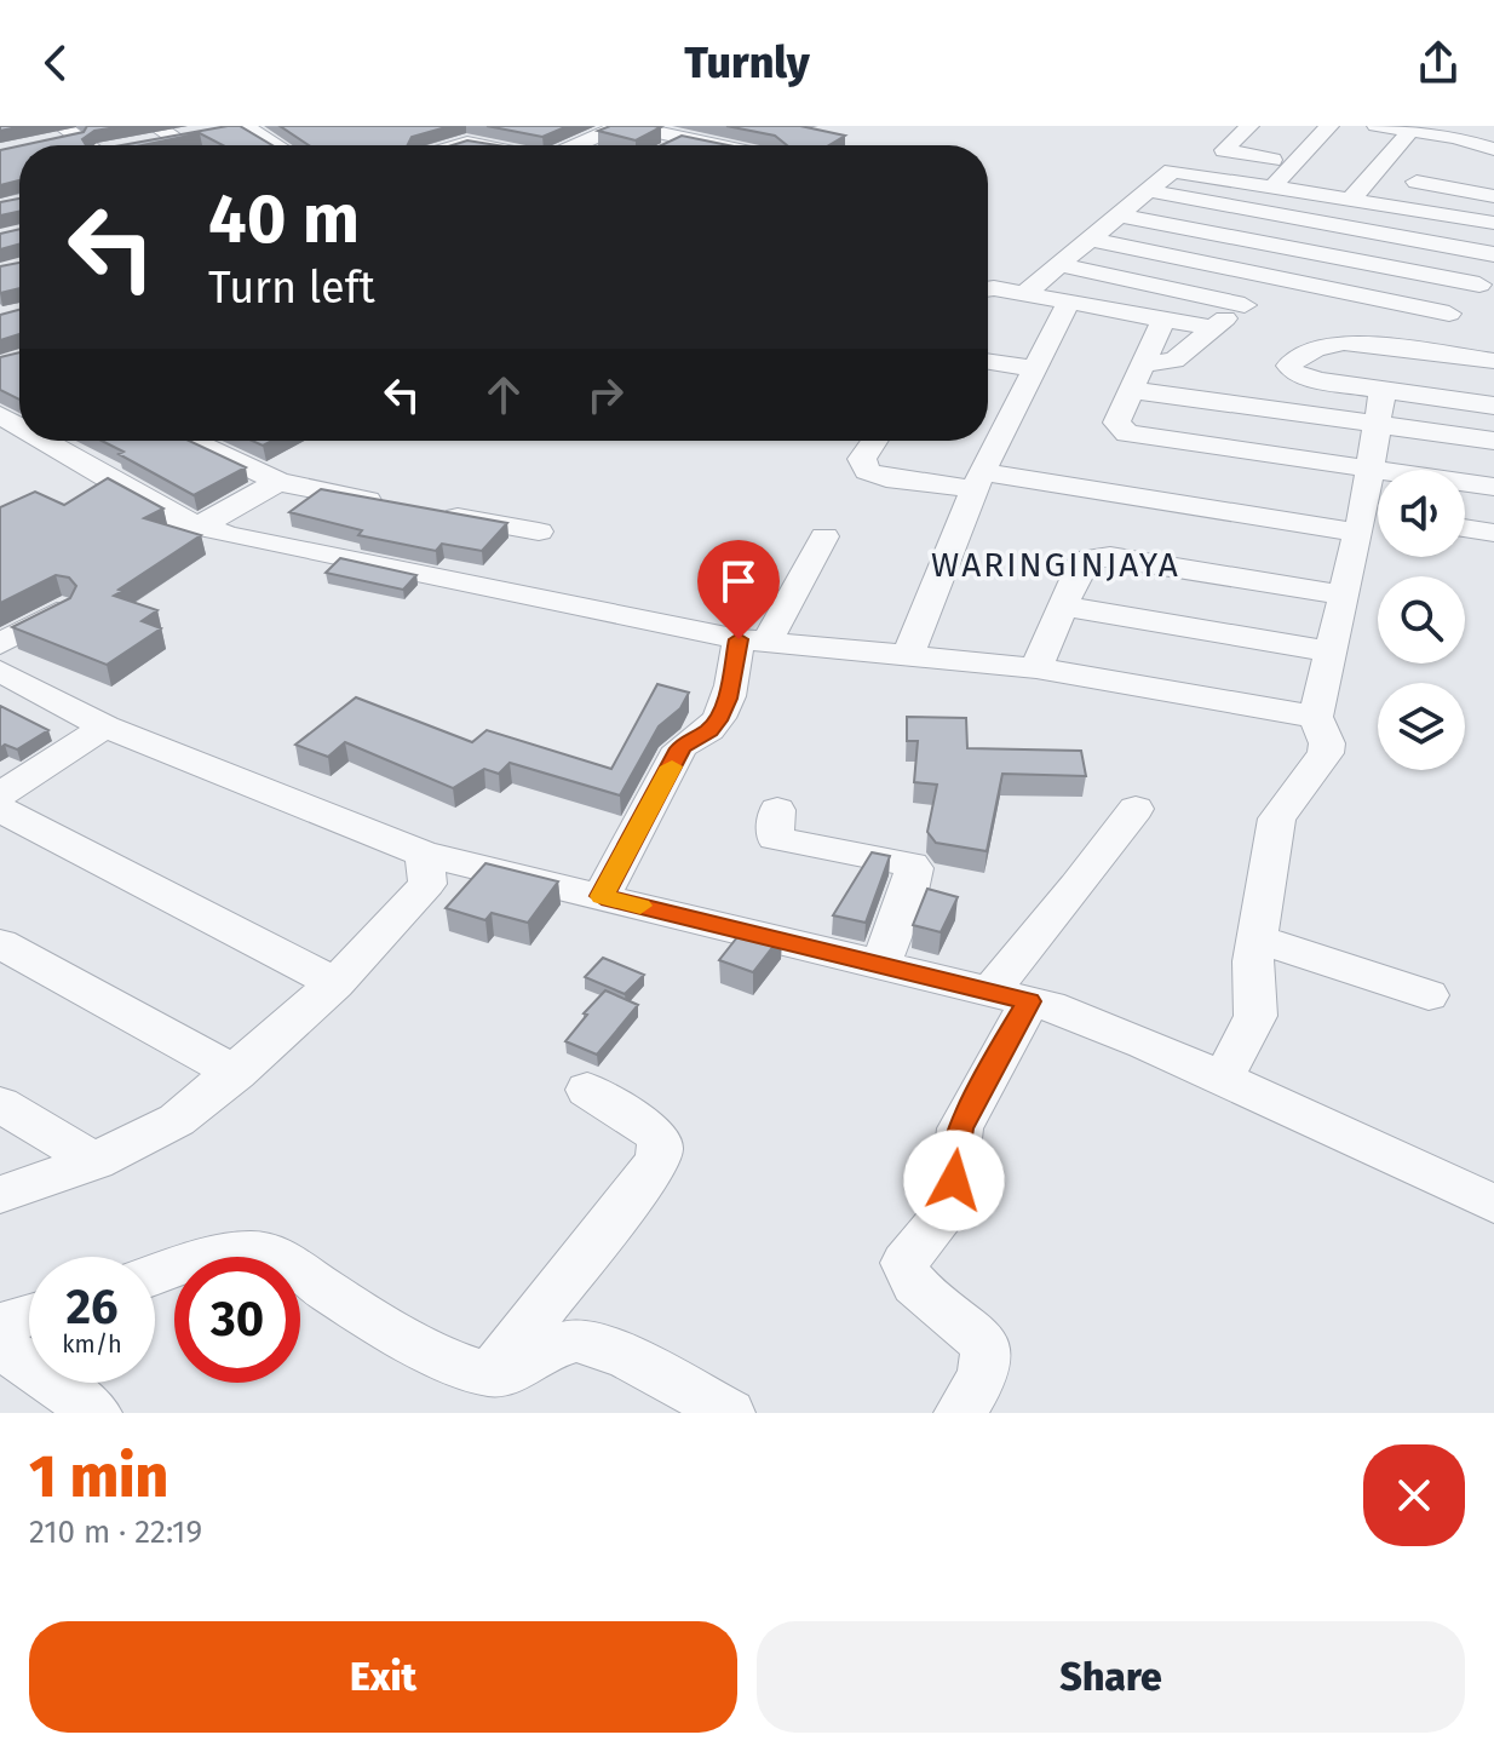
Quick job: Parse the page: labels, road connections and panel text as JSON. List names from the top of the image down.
{
  "districts": ["WARINGINJAYA"],
  "page": {
    "header": "Turnly",
    "turn": ["40 m", "Turn left"],
    "speed": "26 km/h",
    "limit": "30",
    "heading": ["1 min", "210 m · 22:19"],
    "buttons": ["Exit", "Share"]
  }
}
